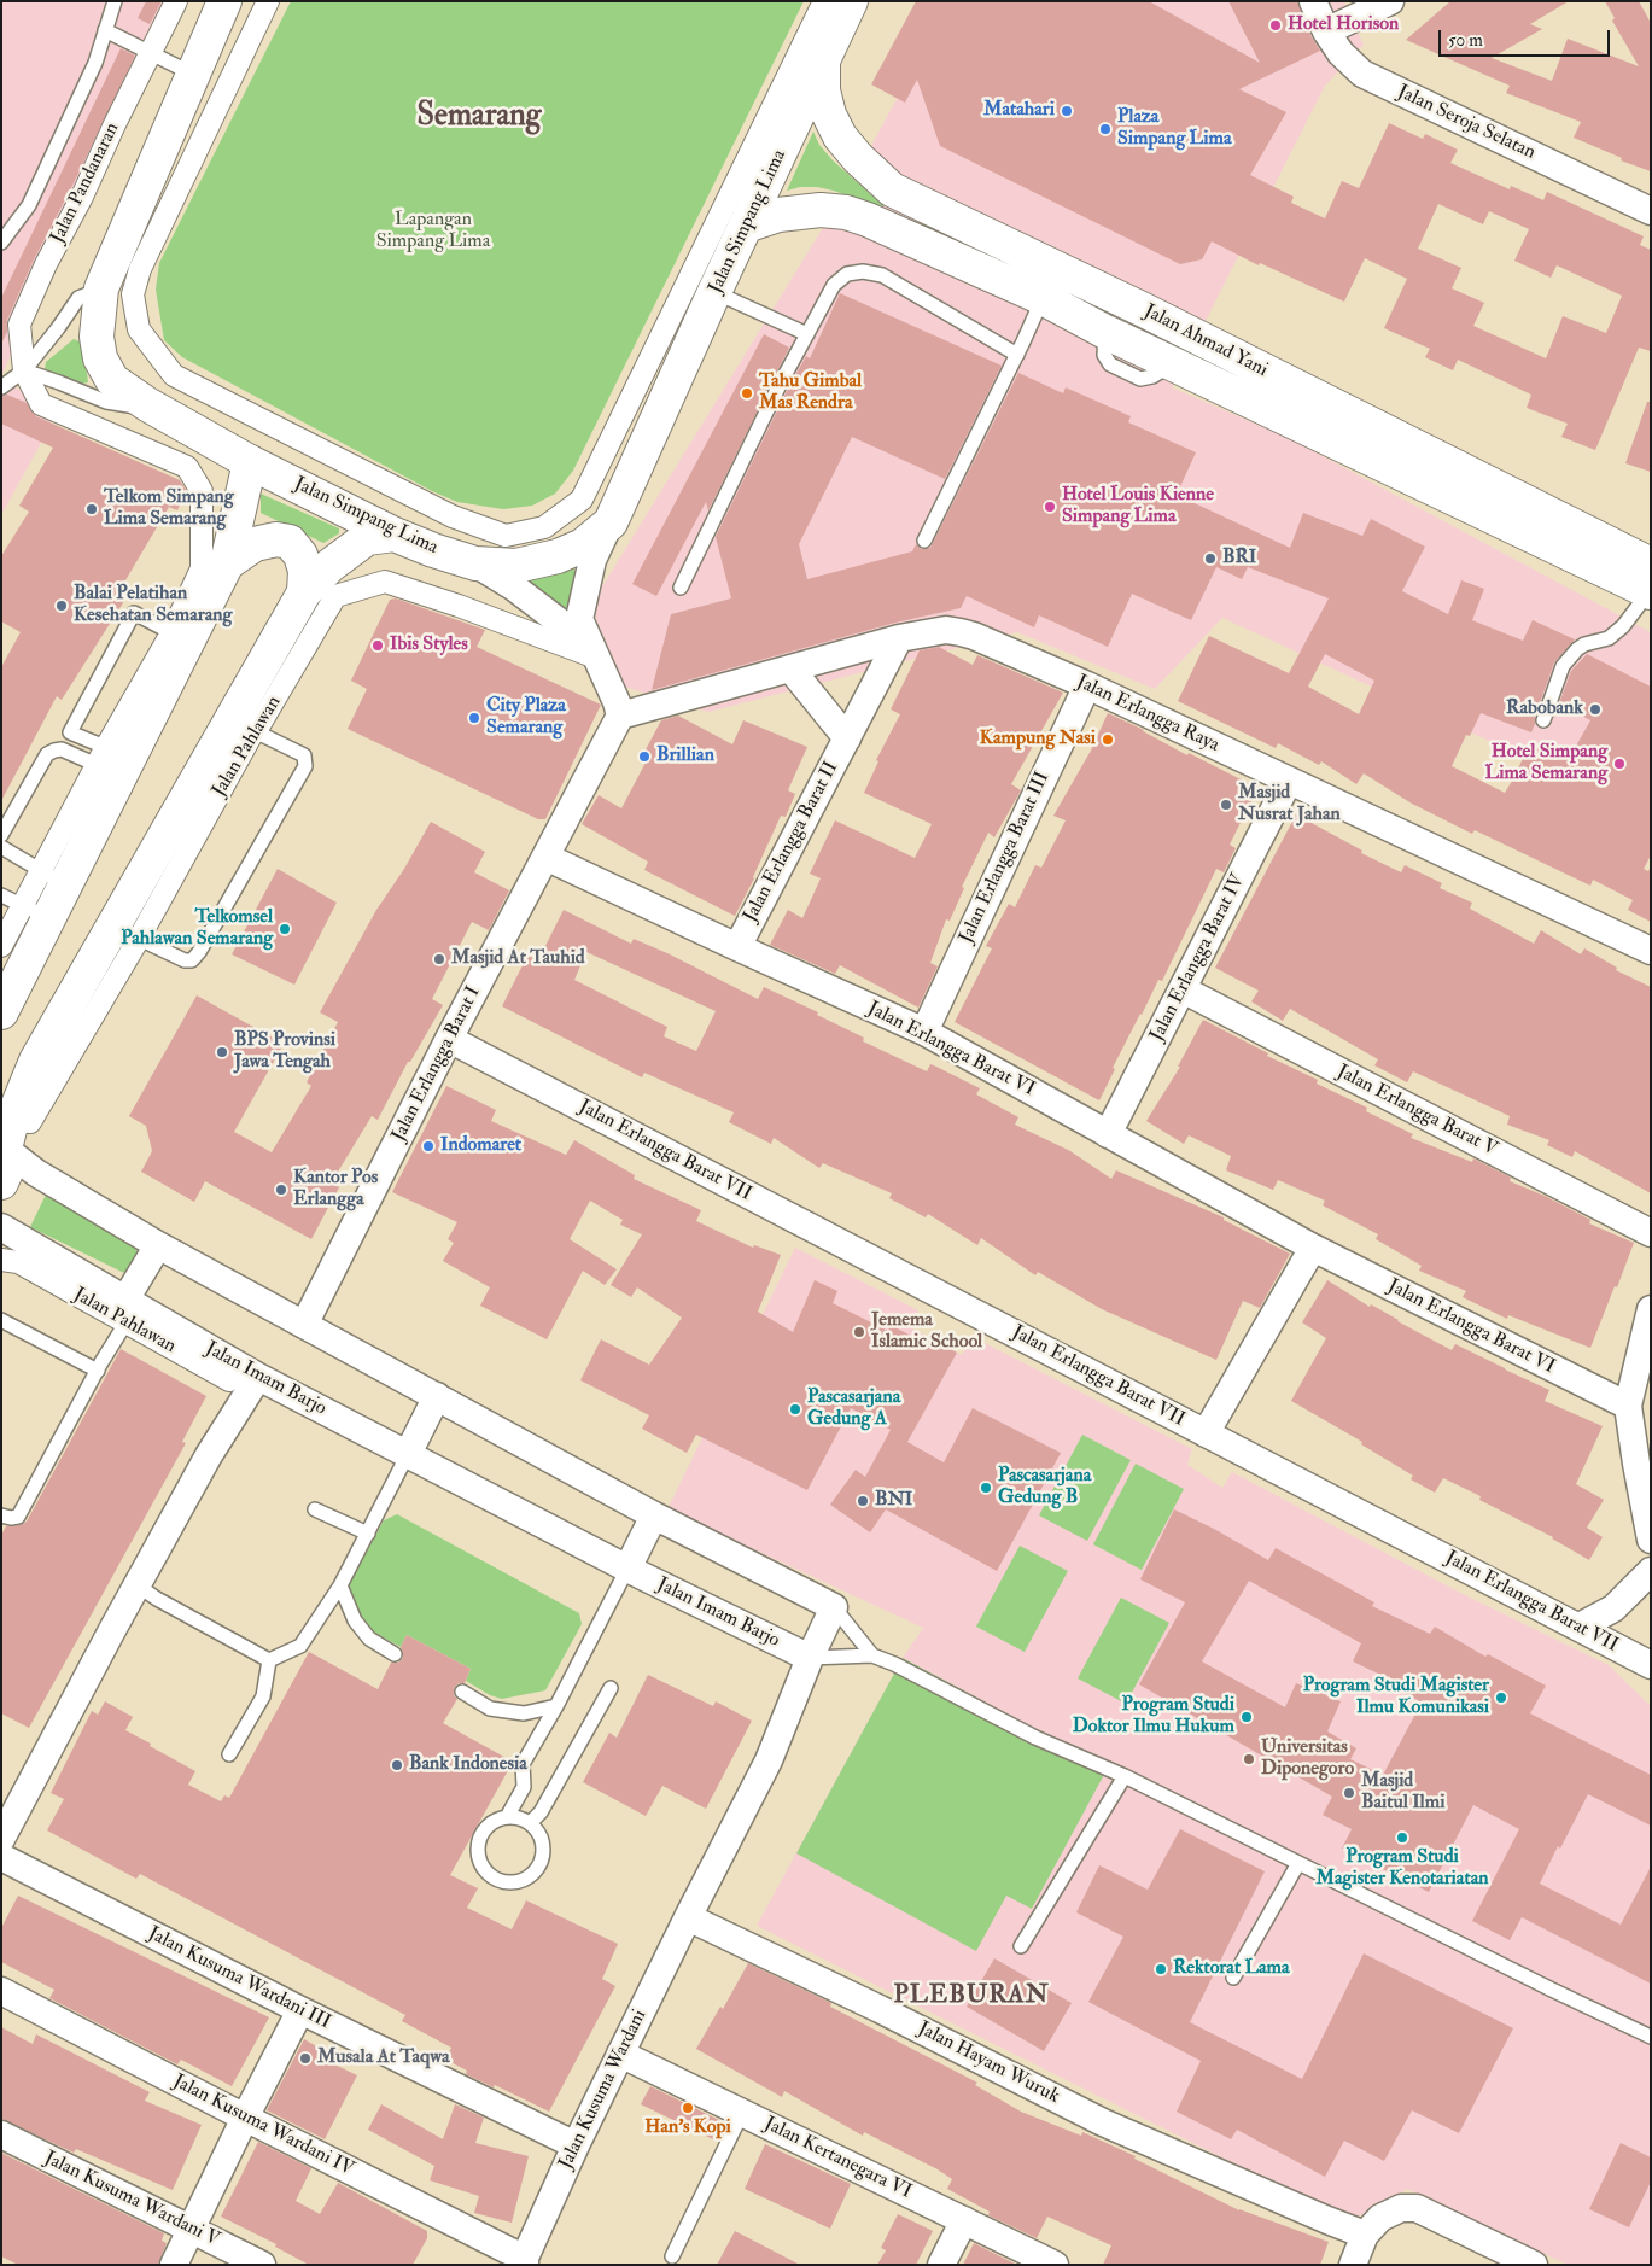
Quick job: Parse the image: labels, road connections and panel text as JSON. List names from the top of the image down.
{
  "streets": {
    "main road": ["Jalan Simpang Lima", "Jalan Ahmad Yani", "Jalan Pahlawan"],
    "street": [
      "Jalan Seroja Selatan",
      "Jalan Pandanaran",
      "Jalan Erlangga Raya",
      "Jalan Erlangga Barat II",
      "Jalan Erlangga Barat III",
      "Jalan Erlangga Barat IV",
      "Jalan Erlangga Barat VI",
      "Jalan Erlangga Barat I",
      "Jalan Erlangga Barat V",
      "Jalan Erlangga Barat VII",
      "Jalan Imam Barjo",
      "Jalan Kusuma Wardani III",
      "Jalan Hayam Wuruk",
      "Jalan Kusuma Wardani",
      "Jalan Kusuma Wardani IV",
      "Jalan Kertanegara VI",
      "Jalan Kusuma Wardani V"
    ]
  },
  "crossings": [
    ["Jalan Simpang Lima", "Jalan Ahmad Yani"],
    ["Jalan Simpang Lima", "Jalan Pahlawan"],
    ["Jalan Erlangga Raya", "Jalan Erlangga Barat II"],
    ["Jalan Erlangga Raya", "Jalan Erlangga Barat III"],
    ["Jalan Erlangga Raya", "Jalan Erlangga Barat IV"],
    ["Jalan Erlangga Raya", "Jalan Erlangga Barat I"],
    ["Jalan Pahlawan", "Jalan Imam Barjo"],
    ["Jalan Erlangga Barat II", "Jalan Erlangga Barat VI"],
    ["Jalan Erlangga Barat III", "Jalan Erlangga Barat VI"],
    ["Jalan Erlangga Barat IV", "Jalan Erlangga Barat VI"],
    ["Jalan Erlangga Barat IV", "Jalan Erlangga Barat V"],
    ["Jalan Erlangga Barat VI", "Jalan Erlangga Barat I"],
    ["Jalan Erlangga Barat I", "Jalan Erlangga Barat VII"],
    ["Jalan Kusuma Wardani III", "Jalan Kusuma Wardani"],
    ["Jalan Hayam Wuruk", "Jalan Kusuma Wardani"],
    ["Jalan Kusuma Wardani", "Jalan Kusuma Wardani IV"],
    ["Jalan Kusuma Wardani", "Jalan Kertanegara VI"]
  ],
  "districts": ["Semarang", "PLEBURAN"],
  "parks": ["Lapangan Simpang Lima"],
  "places": [
    "Hotel Horison",
    "Matahari",
    "Plaza Simpang Lima",
    "Tahu Gimbal Mas Rendra",
    "Hotel Louis Kienne Simpang Lima",
    "Telkom Simpang Lima Semarang",
    "BRI",
    "Balai Pelatihan Kesehatan Semarang",
    "Ibis Styles",
    "Rabobank",
    "City Plaza Semarang",
    "Kampung Nasi",
    "Brillian",
    "Hotel Simpang Lima Semarang",
    "Masjid Nusrat Jahan",
    "Telkomsel Pahlawan Semarang",
    "Masjid At Tauhid",
    "BPS Provinsi Jawa Tengah",
    "Indomaret",
    "Kantor Pos Erlangga",
    "Jemema Islamic School",
    "Pascasarjana Gedung A",
    "Pascasarjana Gedung B",
    "BNI",
    "Program Studi Magister Ilmu Komunikasi",
    "Program Studi Doktor Ilmu Hukum",
    "Universitas Diponegoro",
    "Bank Indonesia",
    "Masjid Baitul Ilmi",
    "Program Studi Magister Kenotariatan",
    "Rektorat Lama",
    "Musala At Taqwa",
    "Han's Kopi"
  ],
  "scale_bar": "50 m"
}
